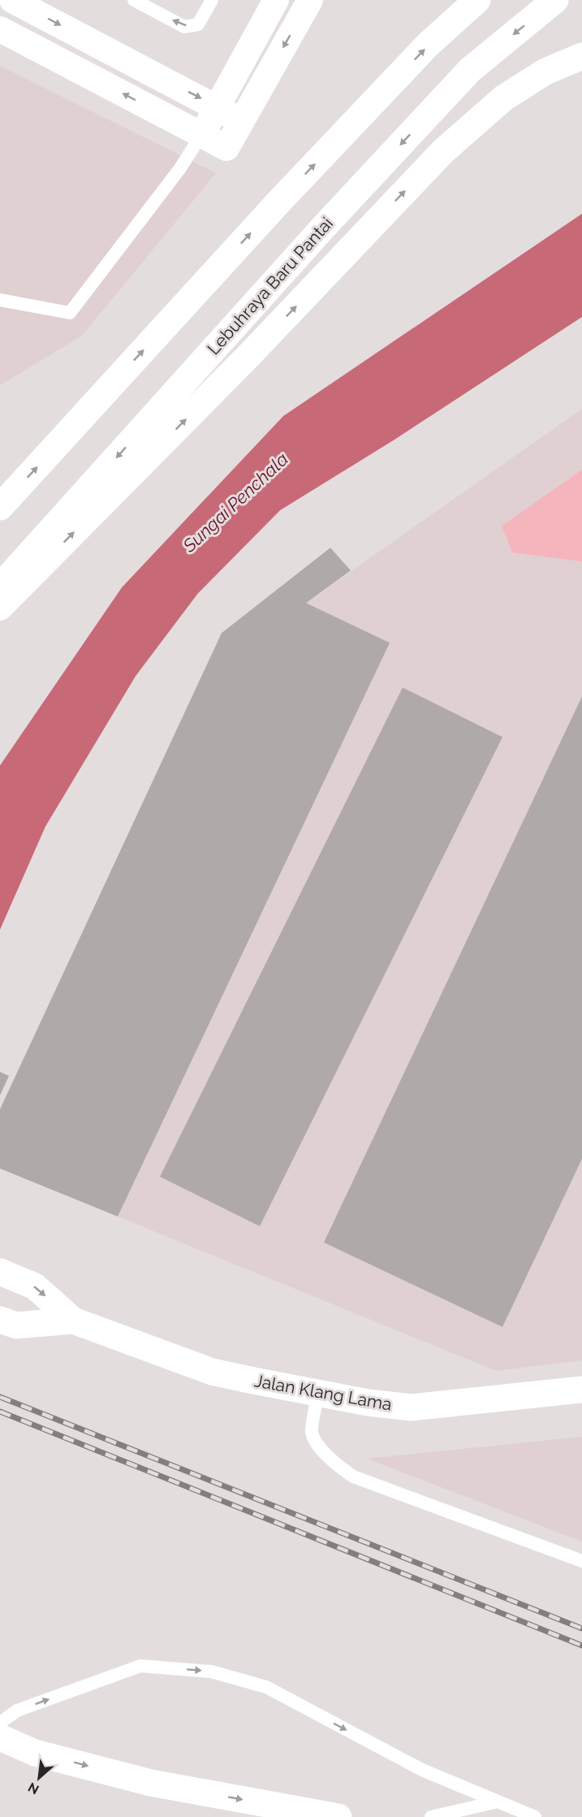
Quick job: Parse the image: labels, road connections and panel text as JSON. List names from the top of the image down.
{
  "streets": {
    "main road": ["Lebuhraya Baru Pantai", "Jalan Klang Lama"]
  },
  "water": ["Sungai Penchala"],
  "north": "bottom left"
}
